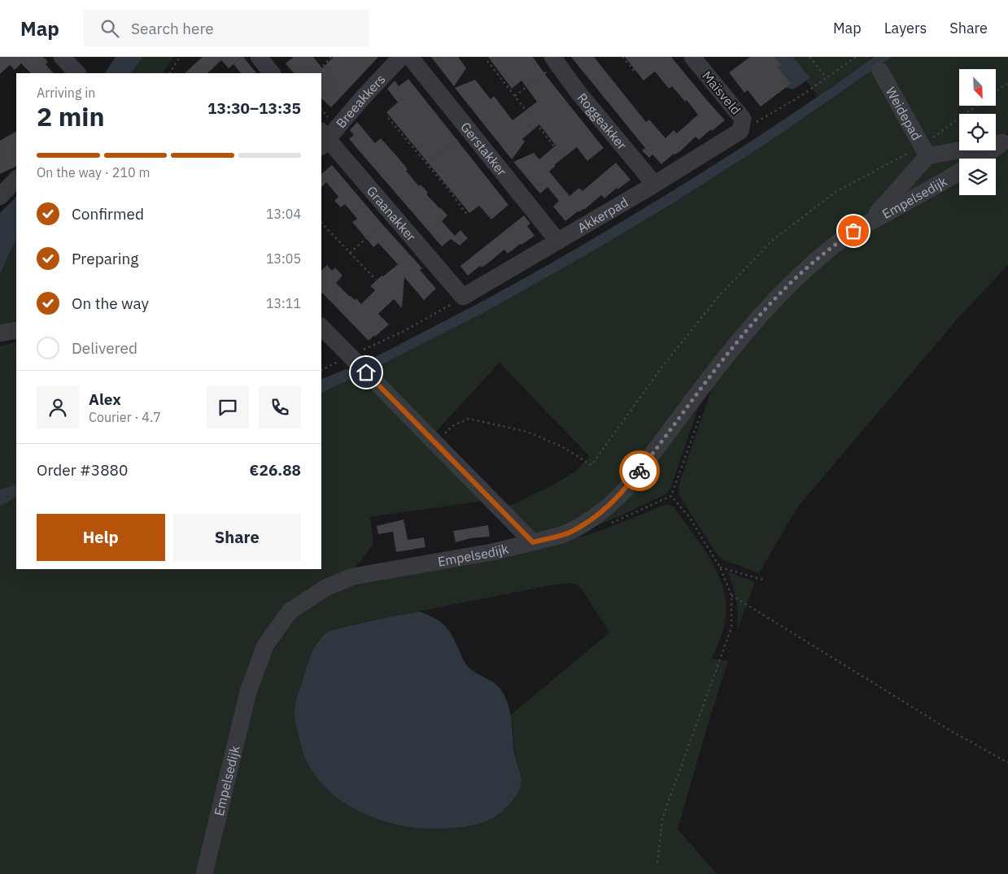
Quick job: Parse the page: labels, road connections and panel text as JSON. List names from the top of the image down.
{
  "streets": {
    "street": [
      "Maïsveld",
      "Breeakkers",
      "Weidepad",
      "Roggeakker",
      "Gerstakker",
      "Empelsedijk",
      "Graanakker",
      "Akkerpad"
    ]
  },
  "crossings": [
    ["Maïsveld", "Akkerpad"],
    ["Breeakkers", "Graanakker"],
    ["Roggeakker", "Akkerpad"],
    ["Gerstakker", "Akkerpad"],
    ["Graanakker", "Akkerpad"]
  ],
  "north": "bottom right",
  "page": {
    "header": "Map",
    "search": "Search here",
    "nav": ["Map", "Layers", "Share"],
    "heading": ["2 min", "Arriving in", "13:30–13:35"],
    "panel": [
      "Alex",
      "Courier · 4.7",
      "Order #3880",
      "€26.88"
    ],
    "bar": "On the way · 210 m",
    "list": [
      ["Confirmed", "13:04"],
      ["Preparing", "13:05"],
      ["On the way", "13:11"],
      "Delivered"
    ],
    "buttons": ["Help", "Share"]
  }
}
